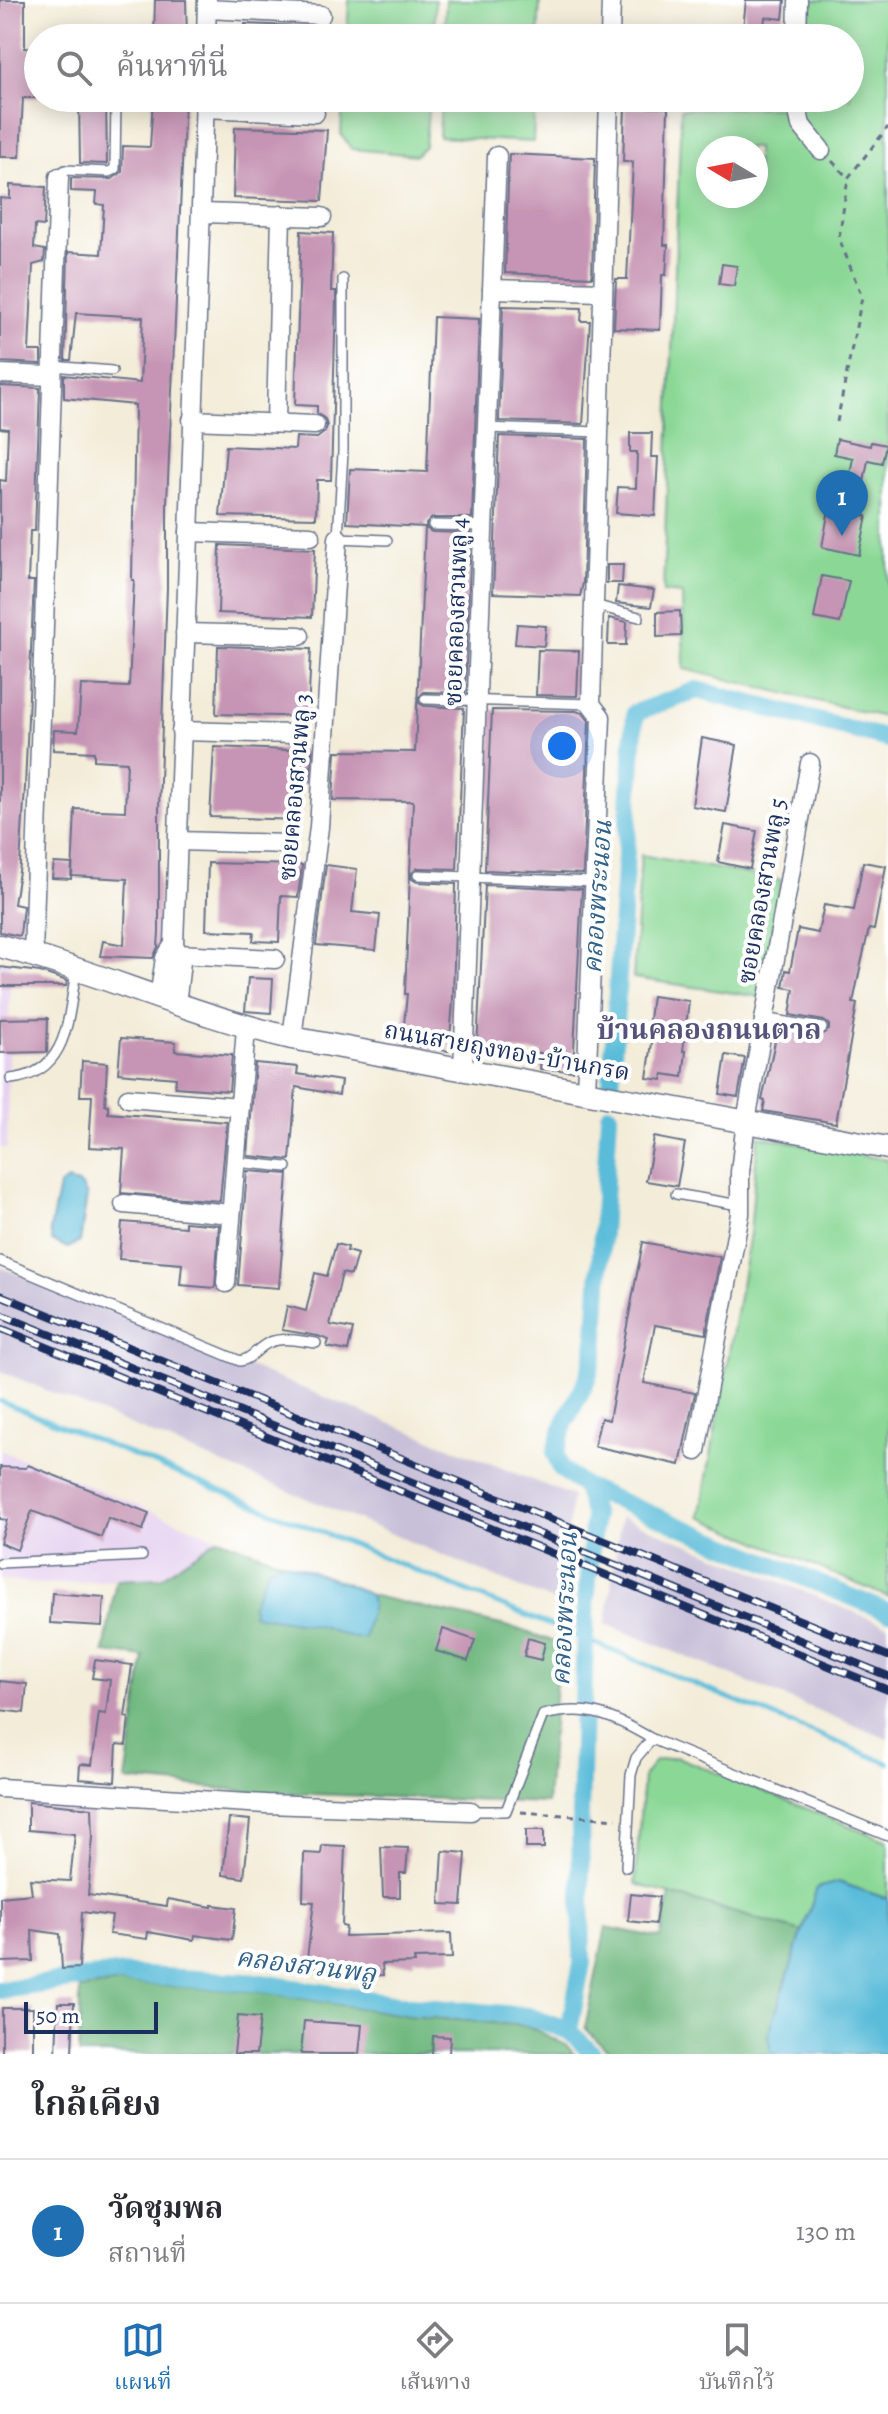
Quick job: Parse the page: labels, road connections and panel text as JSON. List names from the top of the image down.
{
  "streets": {
    "street": [
      "ซอยคลองสวนพลู 4",
      "ซอยคลองสวนพลู 3",
      "ซอยคลองสวนพลู 5",
      "ถนนสายถุงทอง-บ้านกรด"
    ]
  },
  "crossings": [
    ["ซอยคลองสวนพลู 4", "ถนนสายถุงทอง-บ้านกรด"],
    ["ซอยคลองสวนพลู 3", "ถนนสายถุงทอง-บ้านกรด"],
    ["ซอยคลองสวนพลู 5", "ถนนสายถุงทอง-บ้านกรด"]
  ],
  "districts": ["บ้านคลองถนนตาล"],
  "water": ["คลองพระนอน", "คลองสวนพลู"],
  "scale_bar": "50 m",
  "north": "left",
  "page": {
    "search": "ค้นหาที่นี่",
    "pins": "1",
    "scale": "50 m",
    "heading": "ใกล้เคียง",
    "list": [
      {
        "mark": "1",
        "name": "วัดชุมพล",
        "note": "สถานที่",
        "value": "130 m"
      }
    ],
    "nav": ["แผนที่", "เส้นทาง", "บันทึกไว้"]
  }
}
